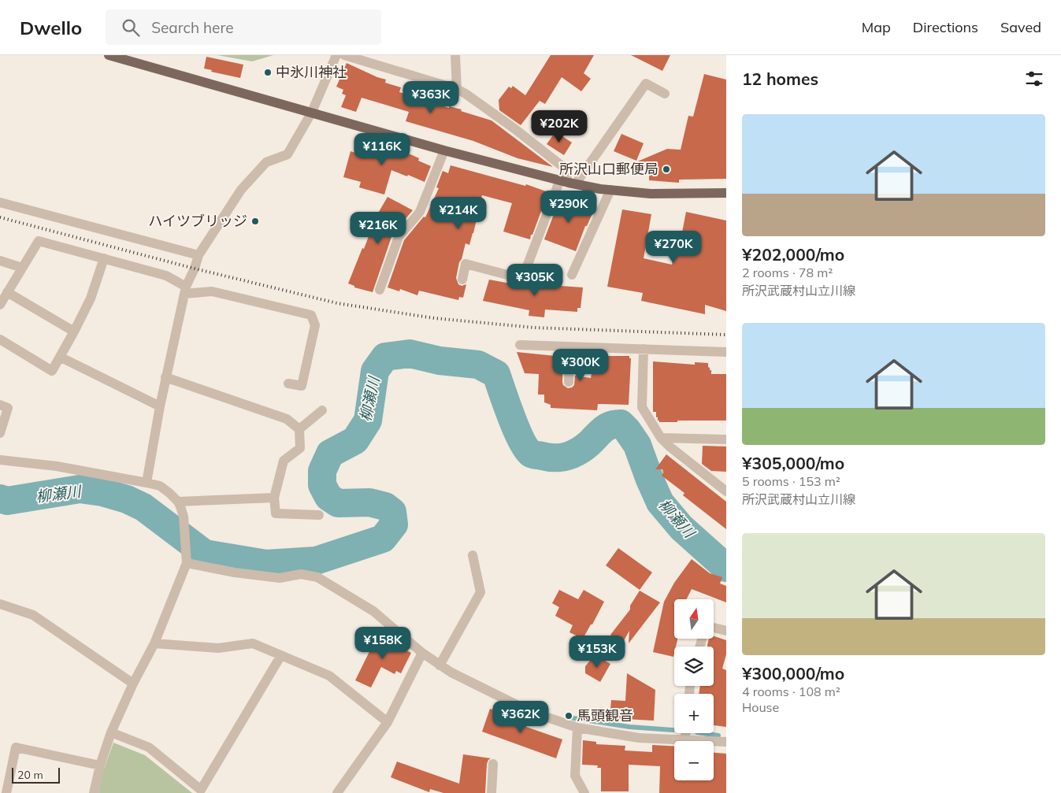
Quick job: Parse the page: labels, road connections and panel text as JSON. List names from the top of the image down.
{
  "water": ["柳瀬川"],
  "places": [
    "中氷川神社",
    "所沢山口郵便局",
    "ハイツブリッジ",
    "馬頭観音"
  ],
  "scale_bar": "20 m",
  "north": "top",
  "page": {
    "header": "Dwello",
    "search": "Search here",
    "nav": ["Map", "Directions", "Saved"],
    "heading": "12 homes",
    "price": [
      "¥363K",
      "¥202K",
      "¥116K",
      "¥290K",
      "¥214K",
      "¥216K",
      "¥270K",
      "¥305K",
      "¥300K",
      "¥158K",
      "¥153K",
      "¥362K"
    ],
    "list": [
      {
        "name": "¥202,000/mo",
        "note": "2 rooms · 78 m² · 所沢武蔵村山立川線"
      },
      {
        "name": "¥305,000/mo",
        "note": "5 rooms · 153 m² · 所沢武蔵村山立川線"
      },
      {
        "name": "¥300,000/mo",
        "note": "4 rooms · 108 m² · House"
      }
    ],
    "map_buttons": ["+", "−"],
    "scale": "20 m"
  }
}
